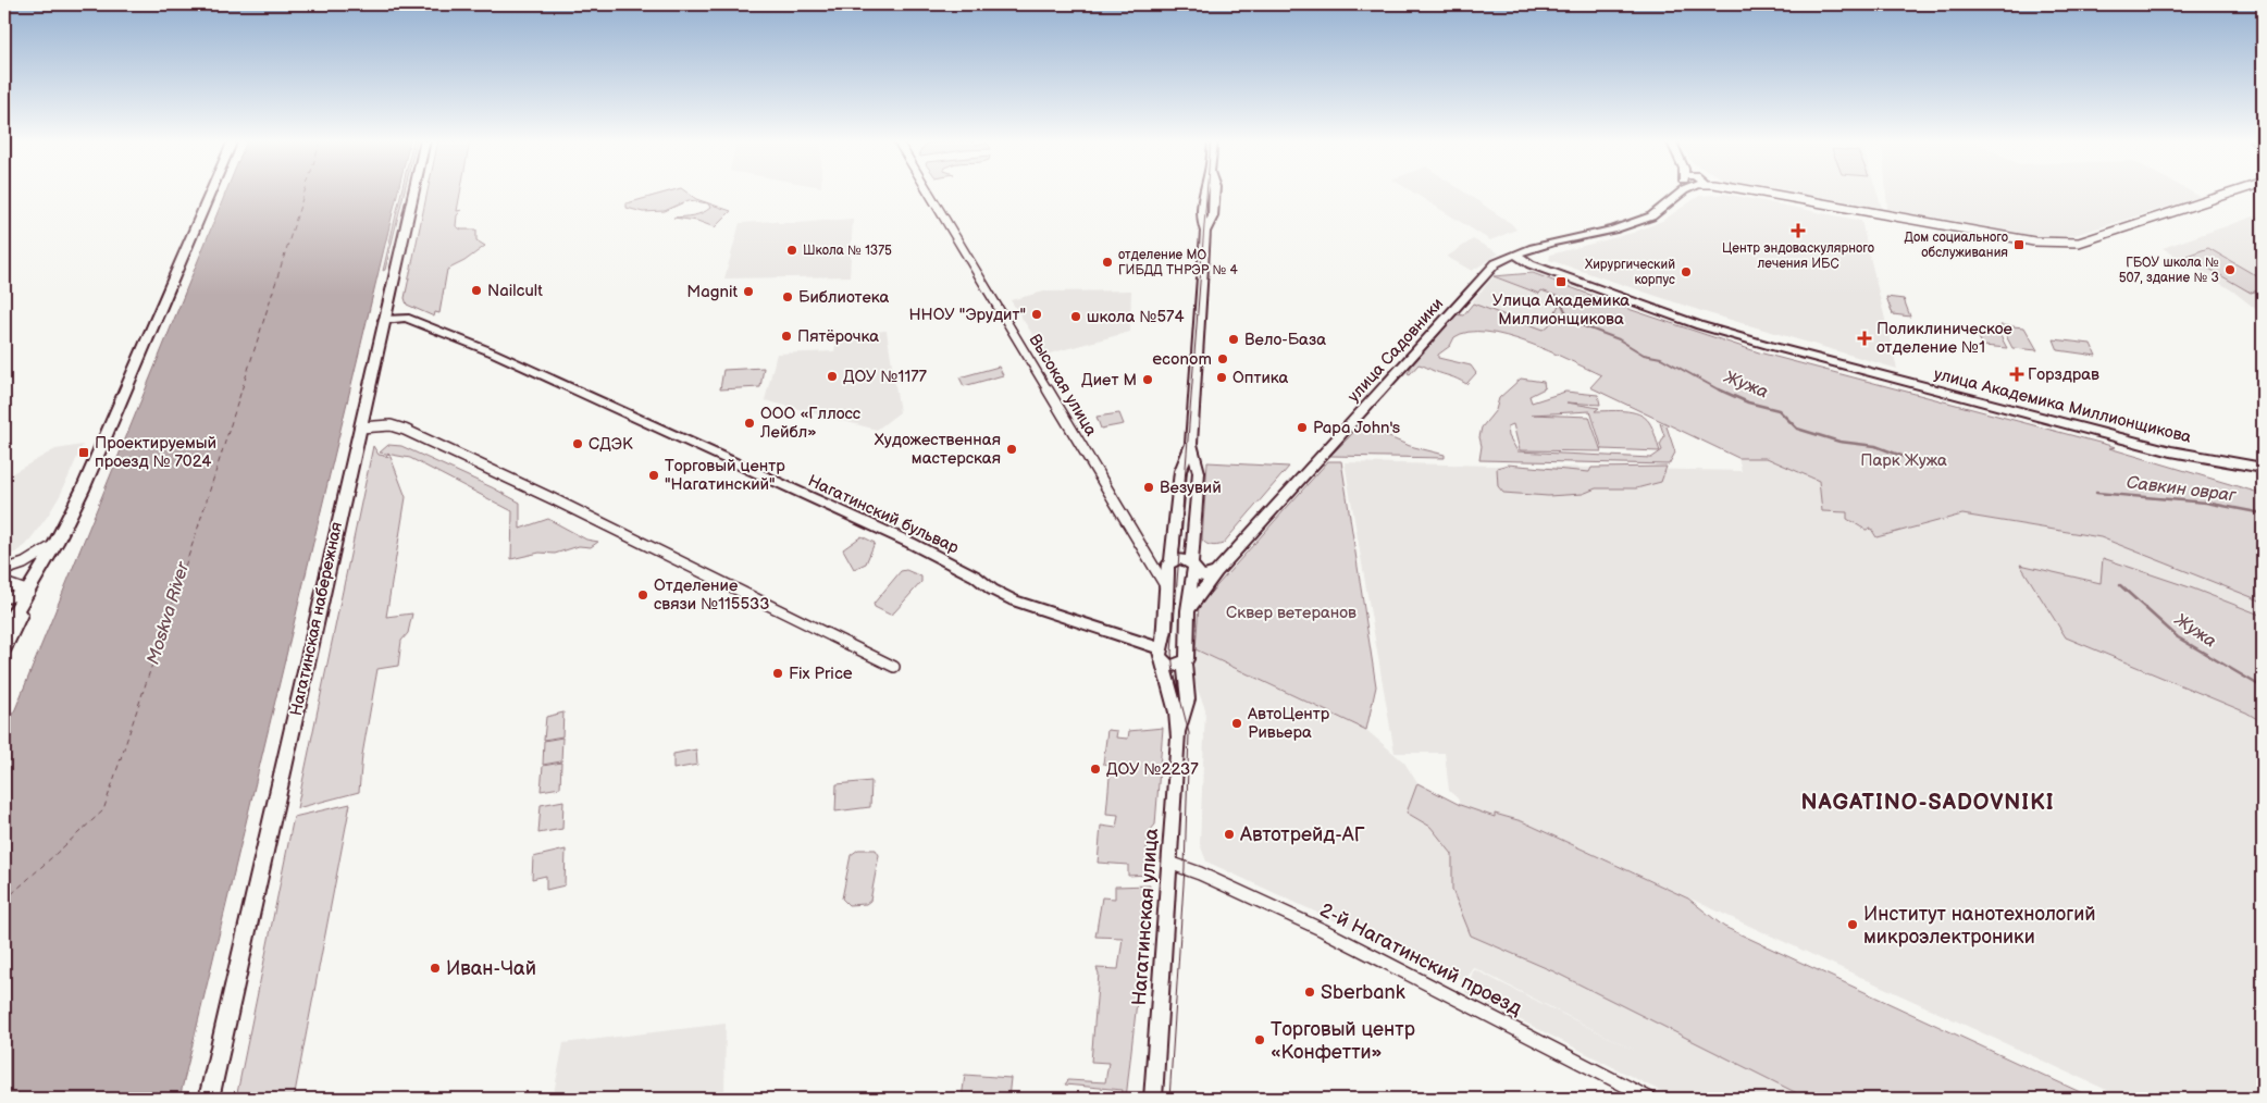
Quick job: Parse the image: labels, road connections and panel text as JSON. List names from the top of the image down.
{
  "streets": {
    "main road": ["Нагатинская набережная"],
    "street": [
      "улица Садовники",
      "Высокая улица",
      "улица Академика Миллионщикова",
      "Нагатинский бульвар",
      "Нагатинская улица",
      "2-й Нагатинский проезд"
    ]
  },
  "crossings": [
    ["улица Садовники", "улица Академика Миллионщикова"],
    ["улица Садовники", "Нагатинская улица"],
    ["Высокая улица", "Нагатинская улица"],
    ["Нагатинский бульвар", "Нагатинская набережная"],
    ["Нагатинский бульвар", "Нагатинская улица"],
    ["Нагатинская улица", "2-й Нагатинский проезд"]
  ],
  "districts": ["NAGATINO-SADOVNIKI"],
  "water": ["Жужа", "Савкин овраг", "Moskva River"],
  "parks": ["Парк Жужа", "Сквер ветеранов"],
  "places": {
    "health": ["Центр эндоваскулярного лечения ИБС", "Поликлиническое отделение №1", "Горздрав"],
    "transit": ["Дом социального обслуживания", "Улица Академика Миллионщикова", "Проектируемый проезд № 7024"],
    "other": [
      "Школа № 1375",
      "отделение МО ГИБДД ТНРЭР № 4",
      "ГБОУ школа № 507, здание № 3",
      "Хирургический корпус",
      "Nailcult",
      "Magnit",
      "Библиотека",
      "ННОУ \"Эрудит\"",
      "школа №574",
      "Пятёрочка",
      "Вело-База",
      "econom",
      "ДОУ №1177",
      "Оптика",
      "Диет М",
      "ООО «Гллосс Лейбл»",
      "Papa John's",
      "СДЭК",
      "Художественная мастерская",
      "Торговый центр \"Нагатинский\"",
      "Везувий",
      "Отделение связи №115533",
      "Fix Price",
      "АвтоЦентр Ривьера",
      "ДОУ №2237",
      "Автотрейд-АГ",
      "Институт нанотехнологий микроэлектроники",
      "Иван-Чай",
      "Sberbank",
      "Торговый центр «Конфетти»"
    ]
  }
}
